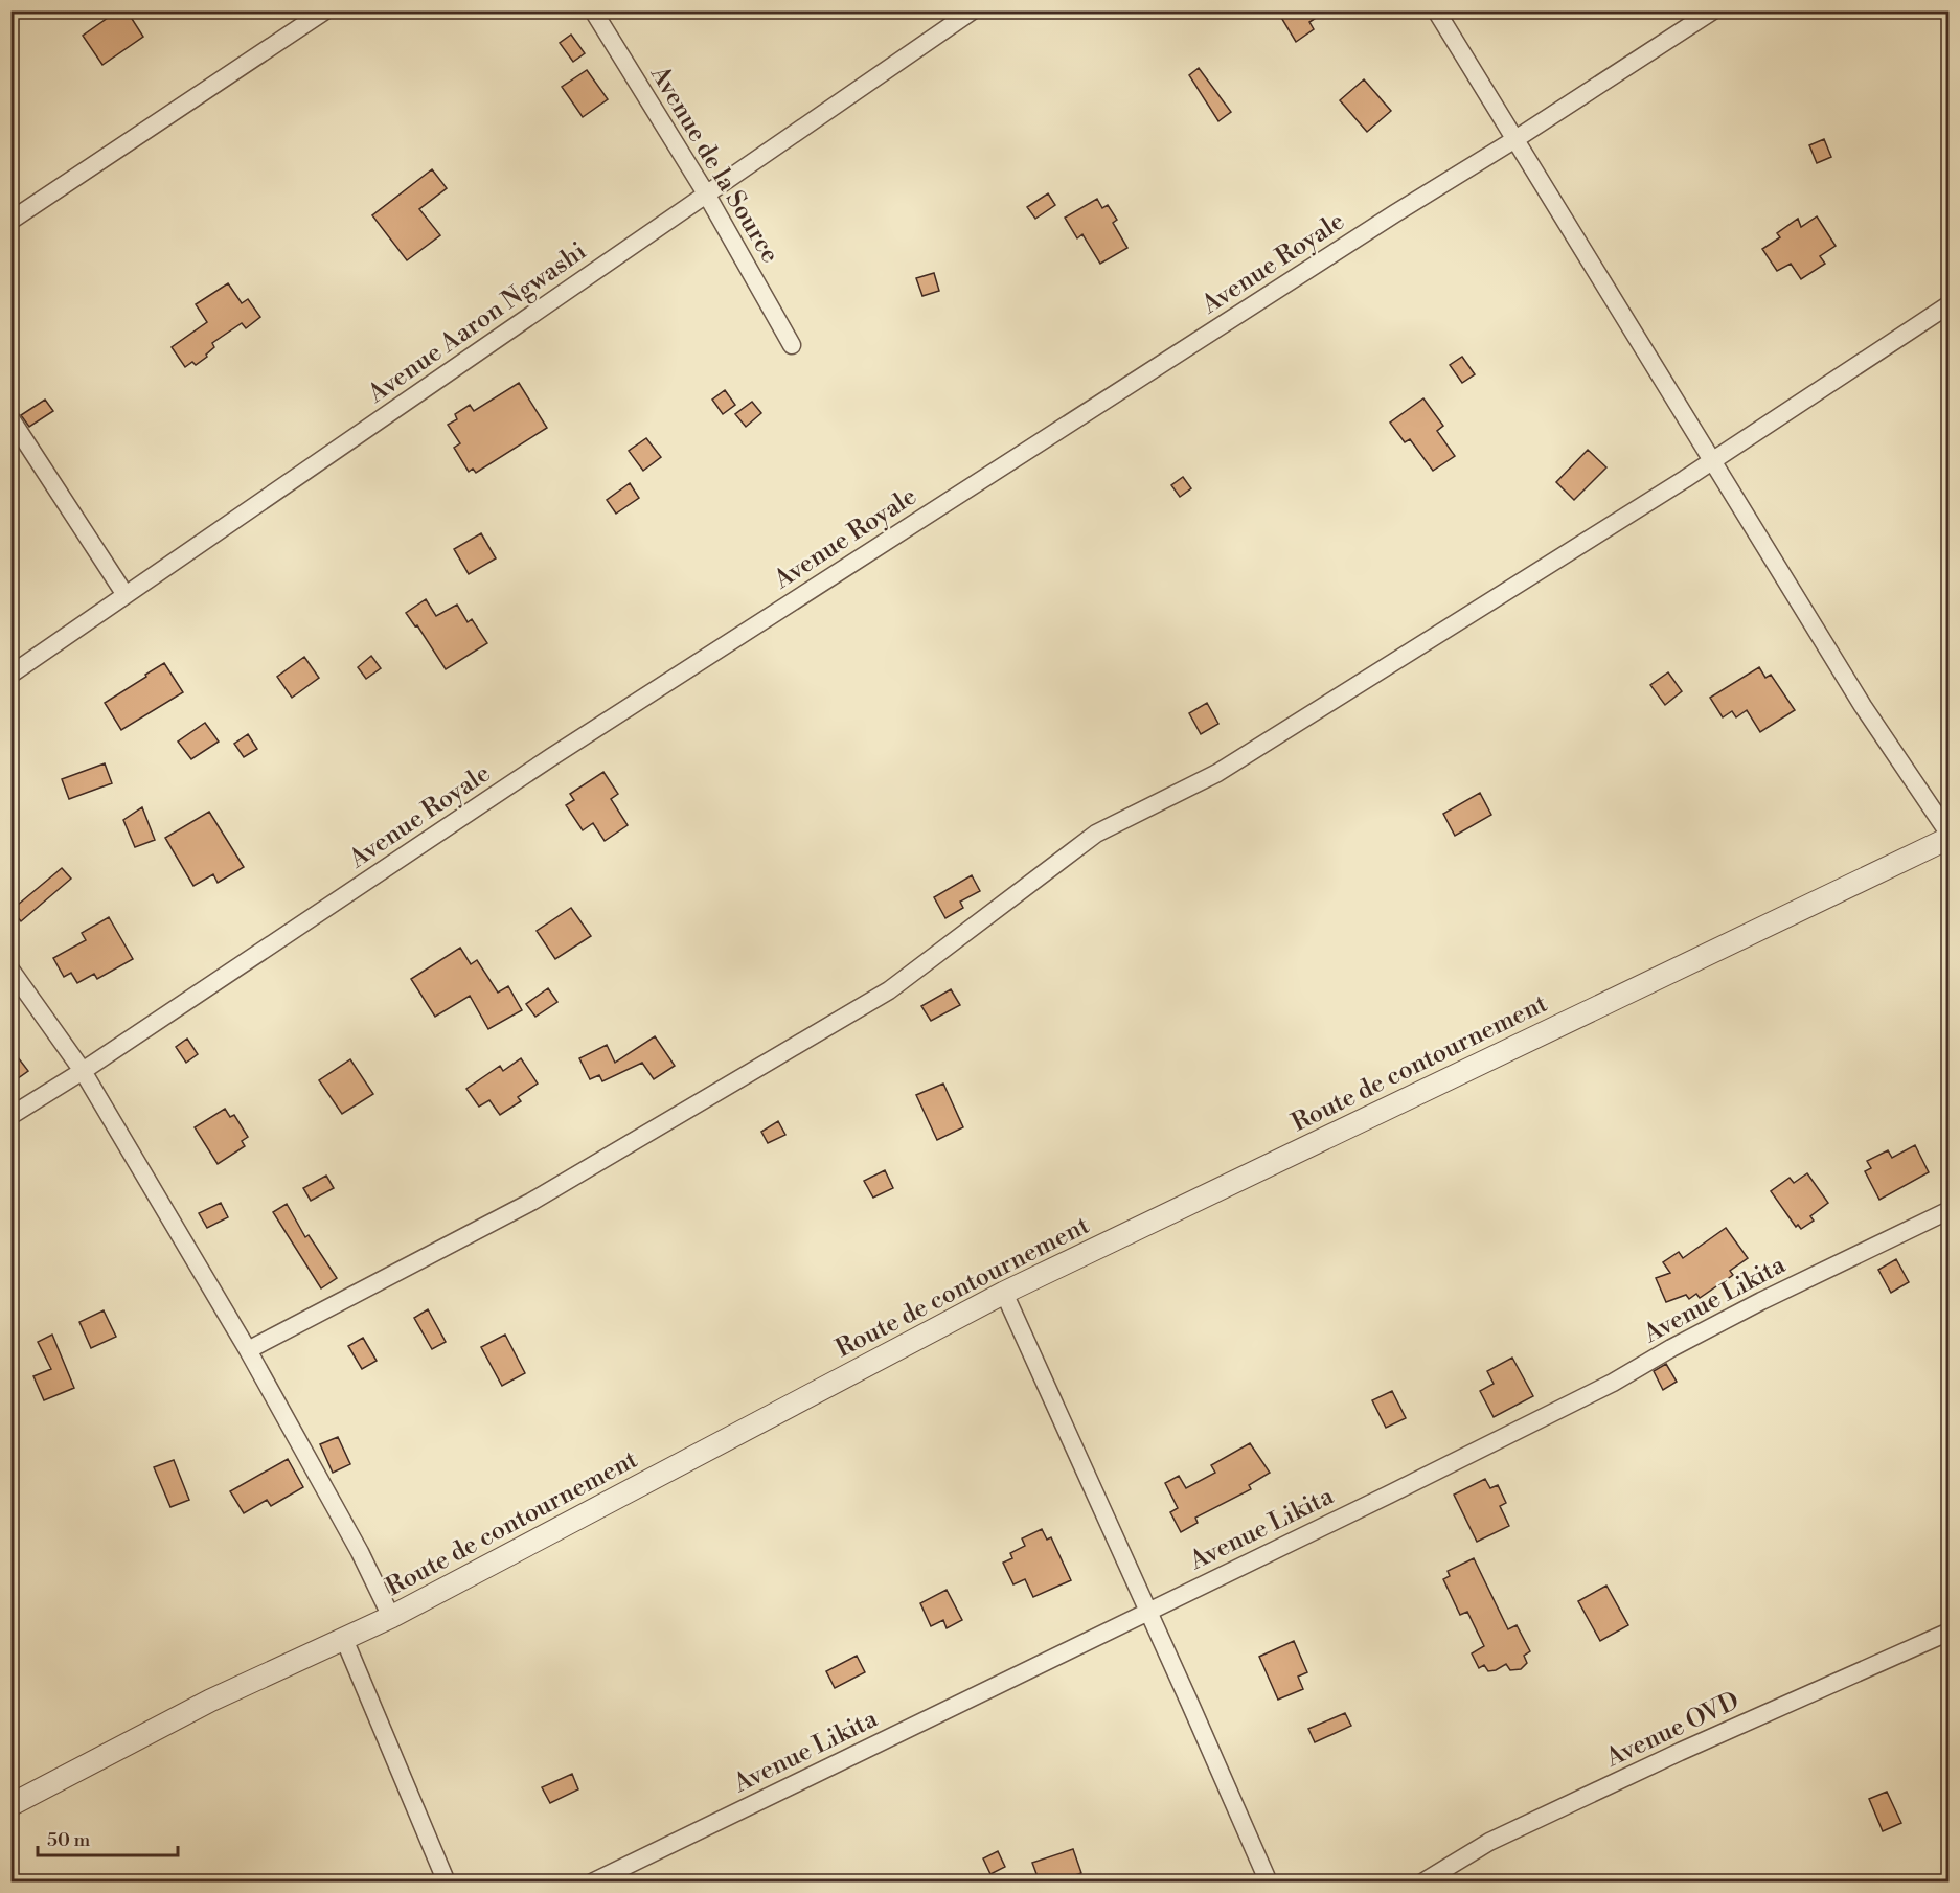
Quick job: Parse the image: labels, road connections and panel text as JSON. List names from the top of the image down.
{
  "streets": {
    "street": [
      "Avenue de la Source",
      "Avenue Royale",
      "Avenue Aaron Ngwashi",
      "Route de contournement",
      "Avenue Likita",
      "Avenue OVD"
    ]
  },
  "crossings": [
    ["Avenue de la Source", "Avenue Aaron Ngwashi"]
  ],
  "scale_bar": "50 m"
}
